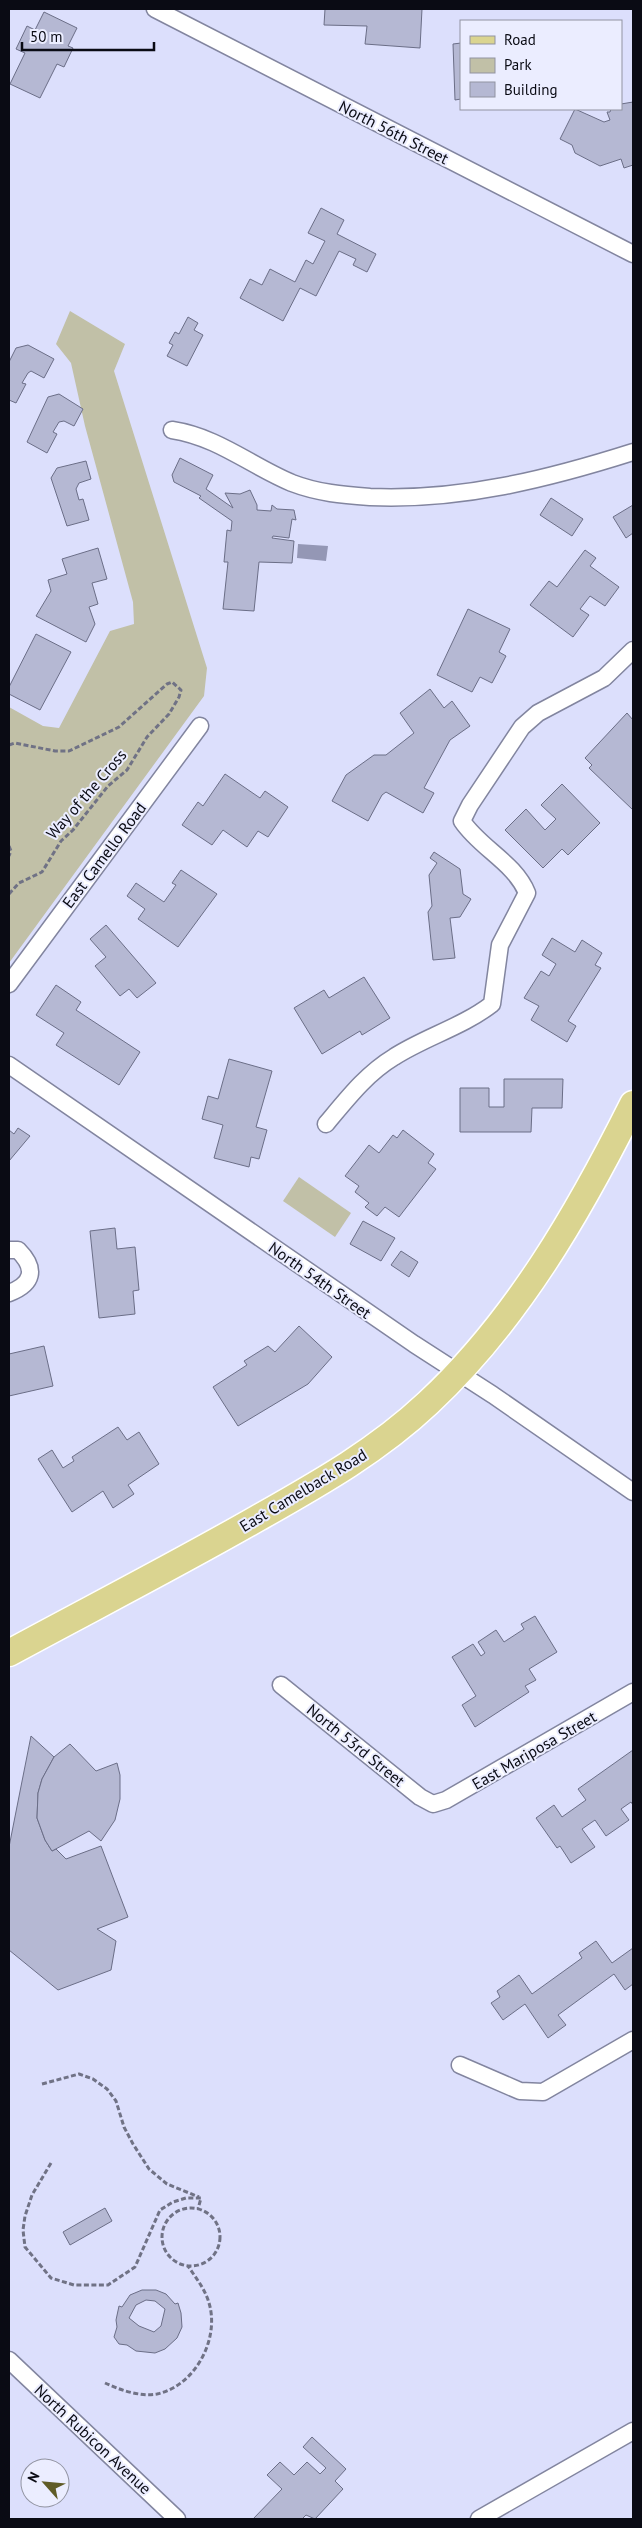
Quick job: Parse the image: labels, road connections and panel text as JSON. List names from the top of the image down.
{
  "streets": {
    "main road": ["East Camelback Road"],
    "street": [
      "North 56th Street",
      "East Camello Road",
      "North 54th Street",
      "North 53rd Street",
      "East Mariposa Street",
      "North Rubicon Avenue"
    ],
    "path": ["Way of the Cross"]
  },
  "crossings": [
    ["North 54th Street", "East Camelback Road"],
    ["North 53rd Street", "East Mariposa Street"]
  ],
  "legend": ["Road", "Park", "Building"],
  "scale_bar": "50 m",
  "north": "top left"
}
